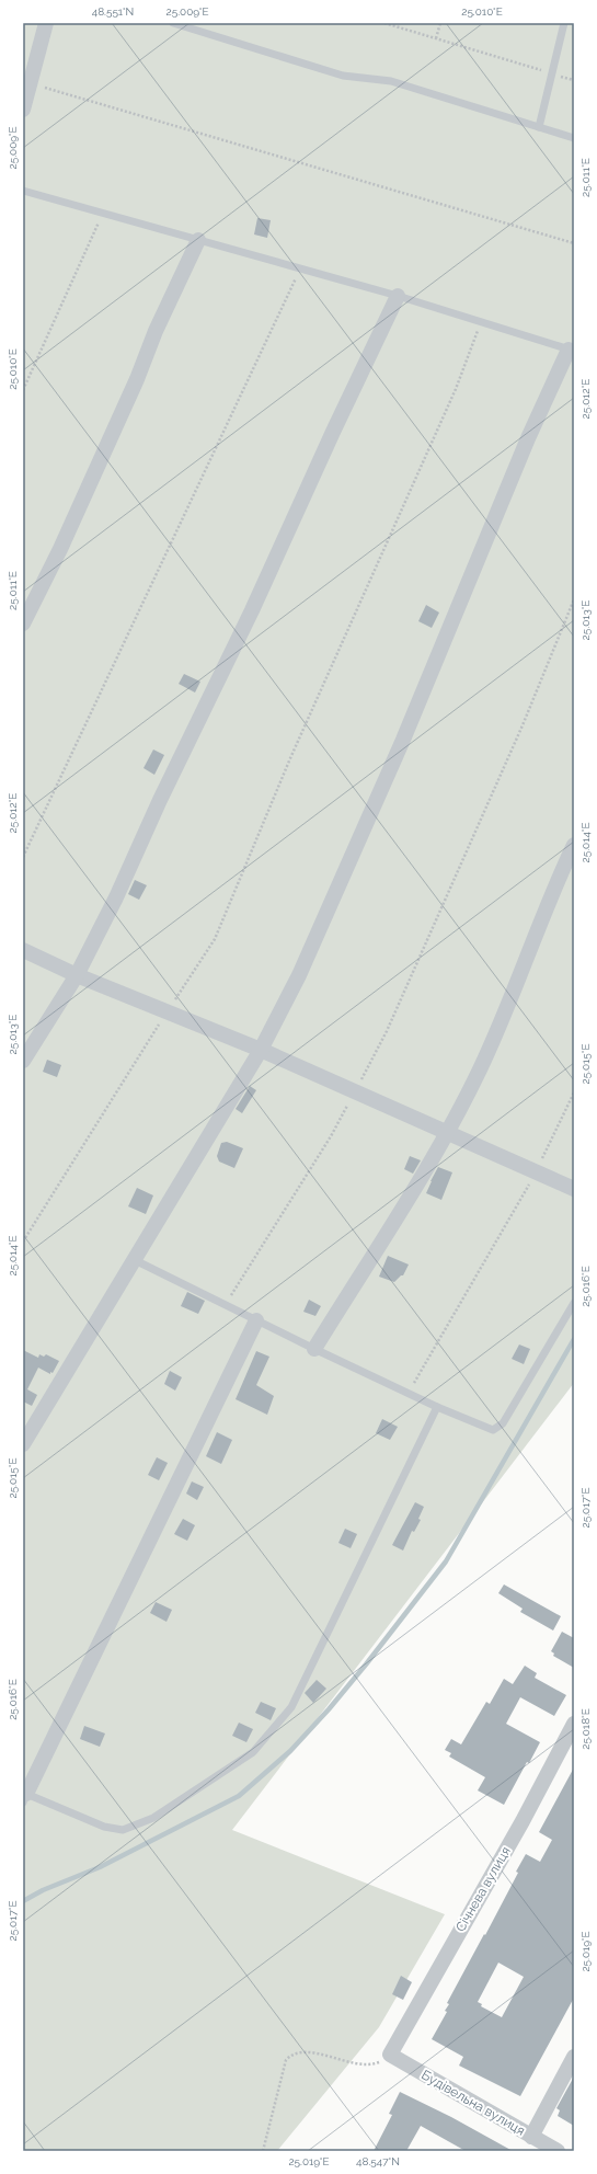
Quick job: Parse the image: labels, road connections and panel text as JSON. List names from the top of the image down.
{
  "streets": {
    "street": ["Січнева вулиця", "Будівельна вулиця"]
  },
  "crossings": [
    ["Січнева вулиця", "Будівельна вулиця"]
  ],
  "coordinates": [
    "48.551°N",
    "25.009°E",
    "25.010°E",
    "25.011°E",
    "25.012°E",
    "25.013°E",
    "25.014°E",
    "25.015°E",
    "25.016°E",
    "25.017°E",
    "25.018°E",
    "25.019°E",
    "48.547°N"
  ]
}
